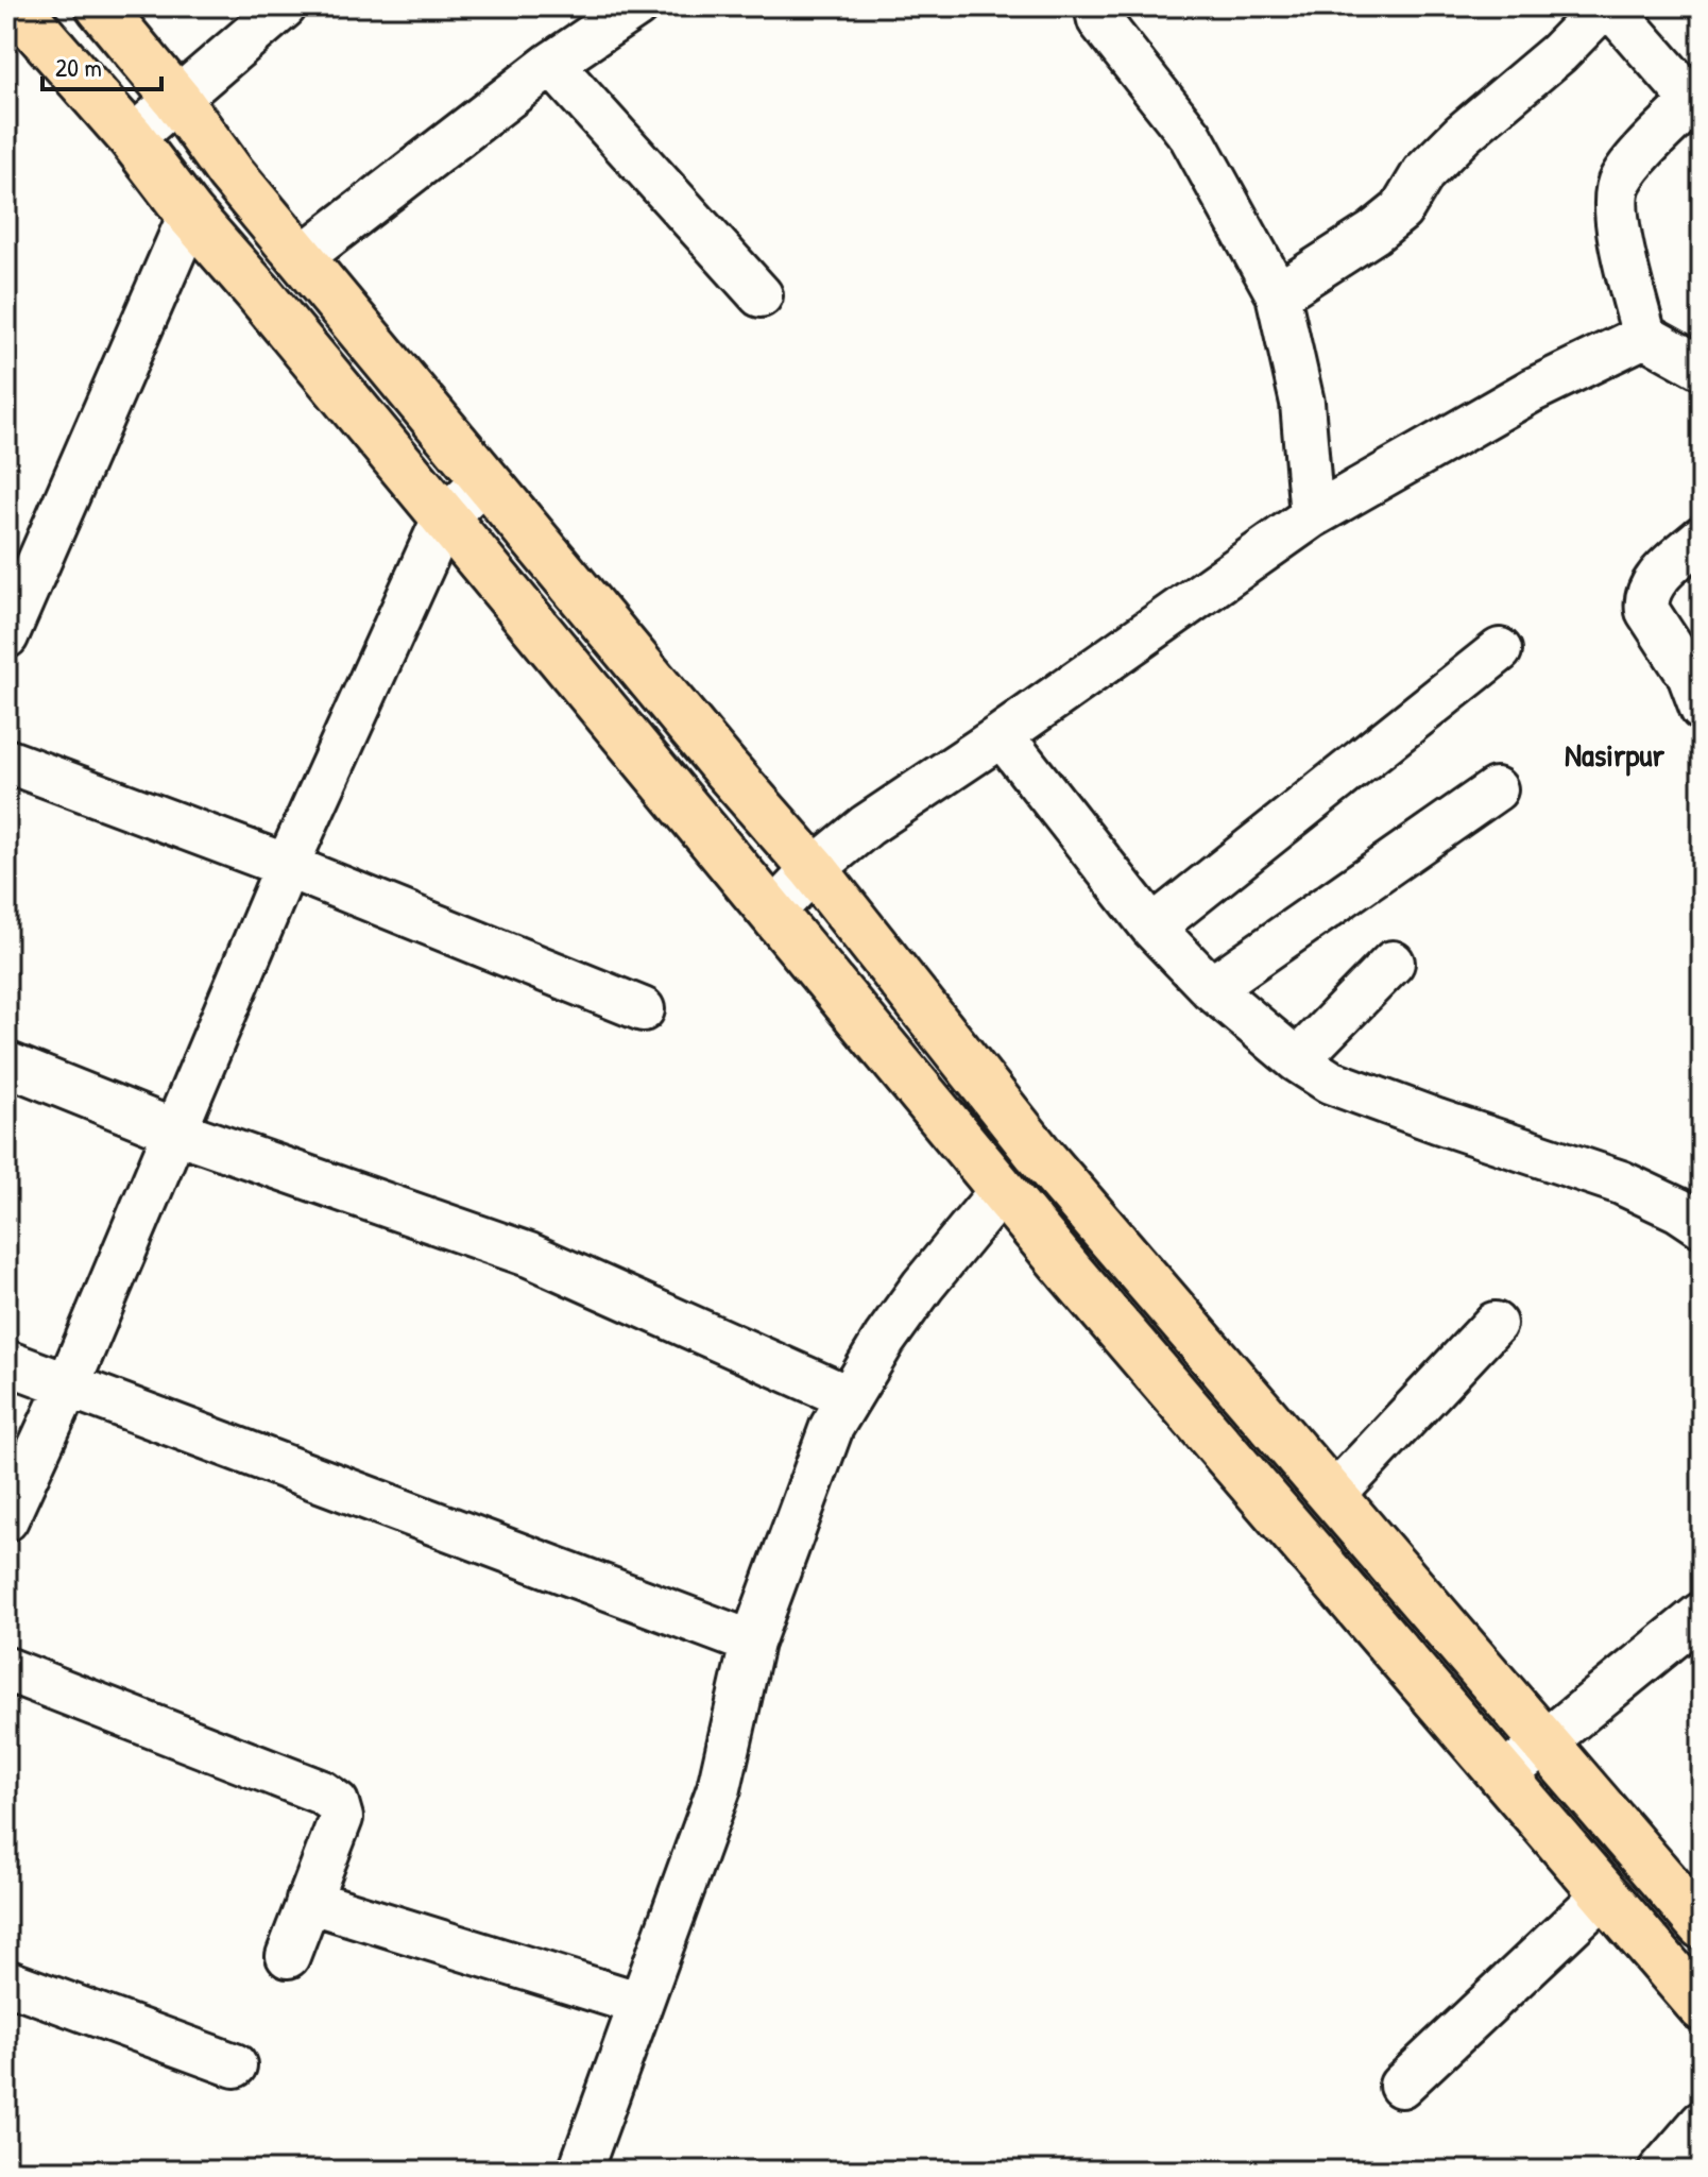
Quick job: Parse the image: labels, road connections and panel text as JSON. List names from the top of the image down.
{
  "districts": ["Nasirpur"],
  "scale_bar": "20 m"
}
